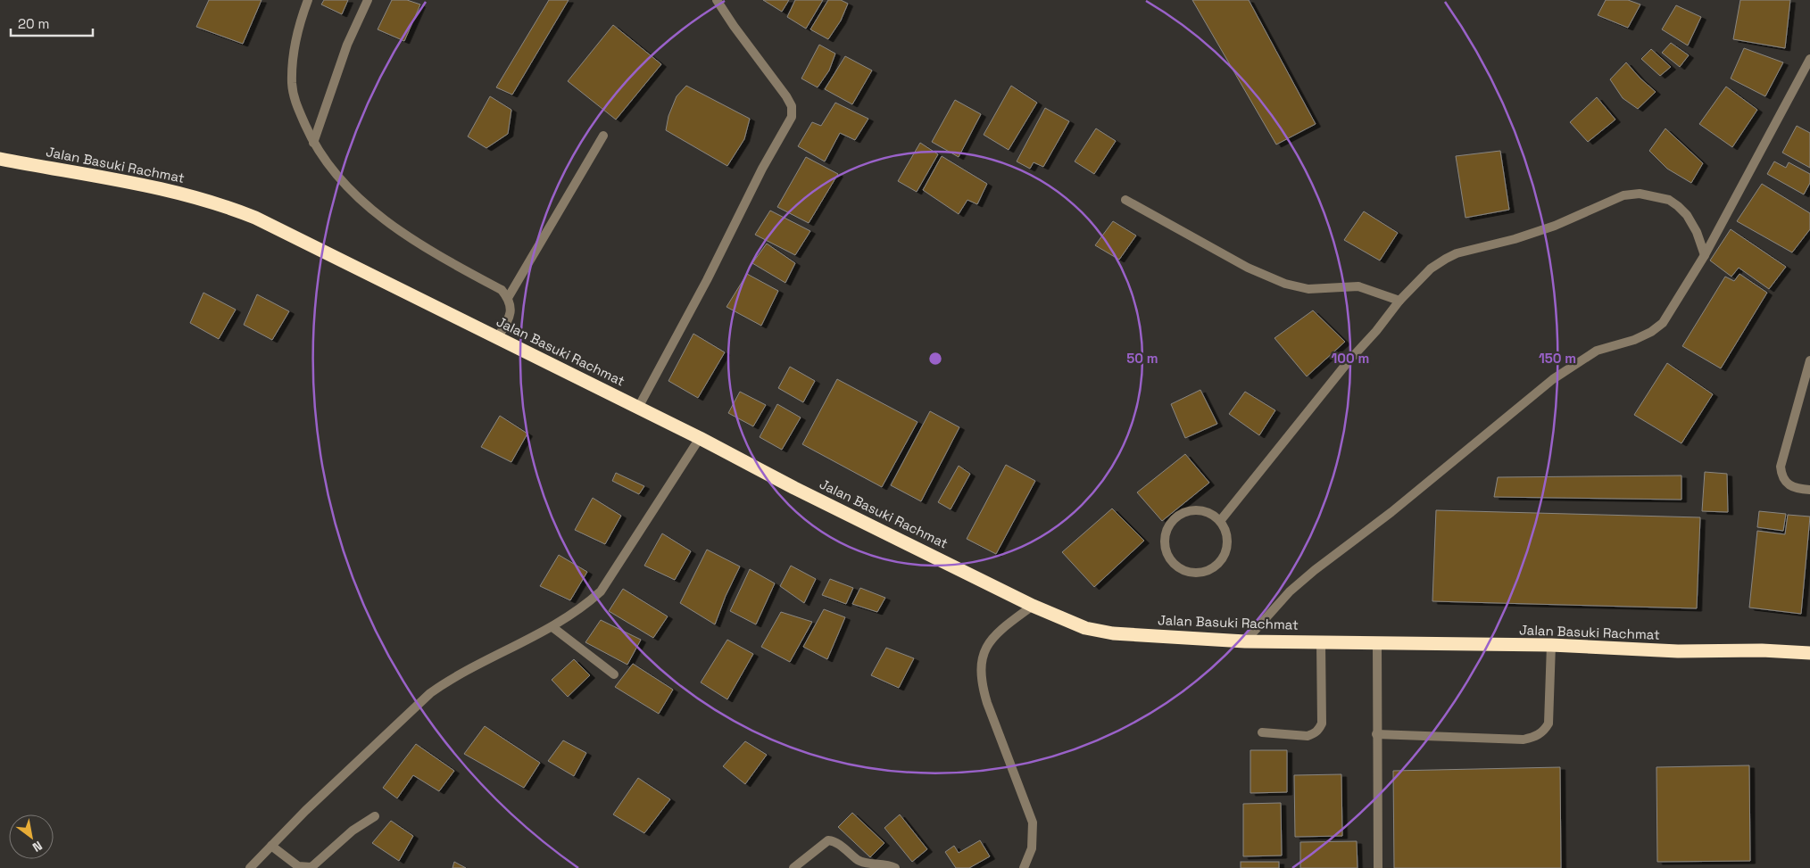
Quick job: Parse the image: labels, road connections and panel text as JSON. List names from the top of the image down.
{
  "streets": {
    "highway": ["Jalan Basuki Rachmat"]
  },
  "scale_bar": "20 m",
  "north": "bottom right",
  "rings": ["50 m", "100 m", "150 m"]
}
